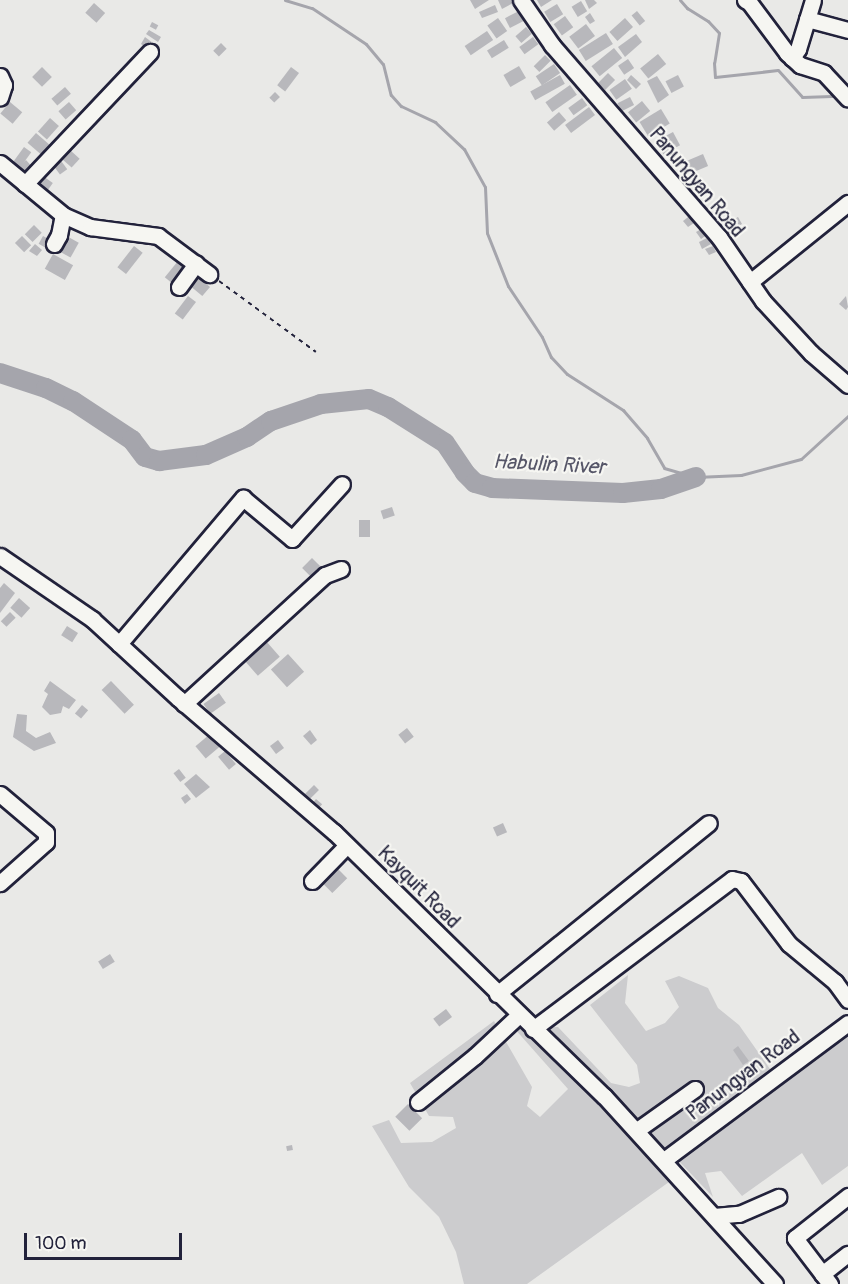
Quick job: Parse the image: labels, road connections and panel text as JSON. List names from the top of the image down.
{
  "streets": {
    "street": ["Panungyan Road", "Kayquit Road"]
  },
  "crossings": [
    ["Panungyan Road", "Kayquit Road"]
  ],
  "water": ["Habulin River"],
  "scale_bar": "100 m"
}
